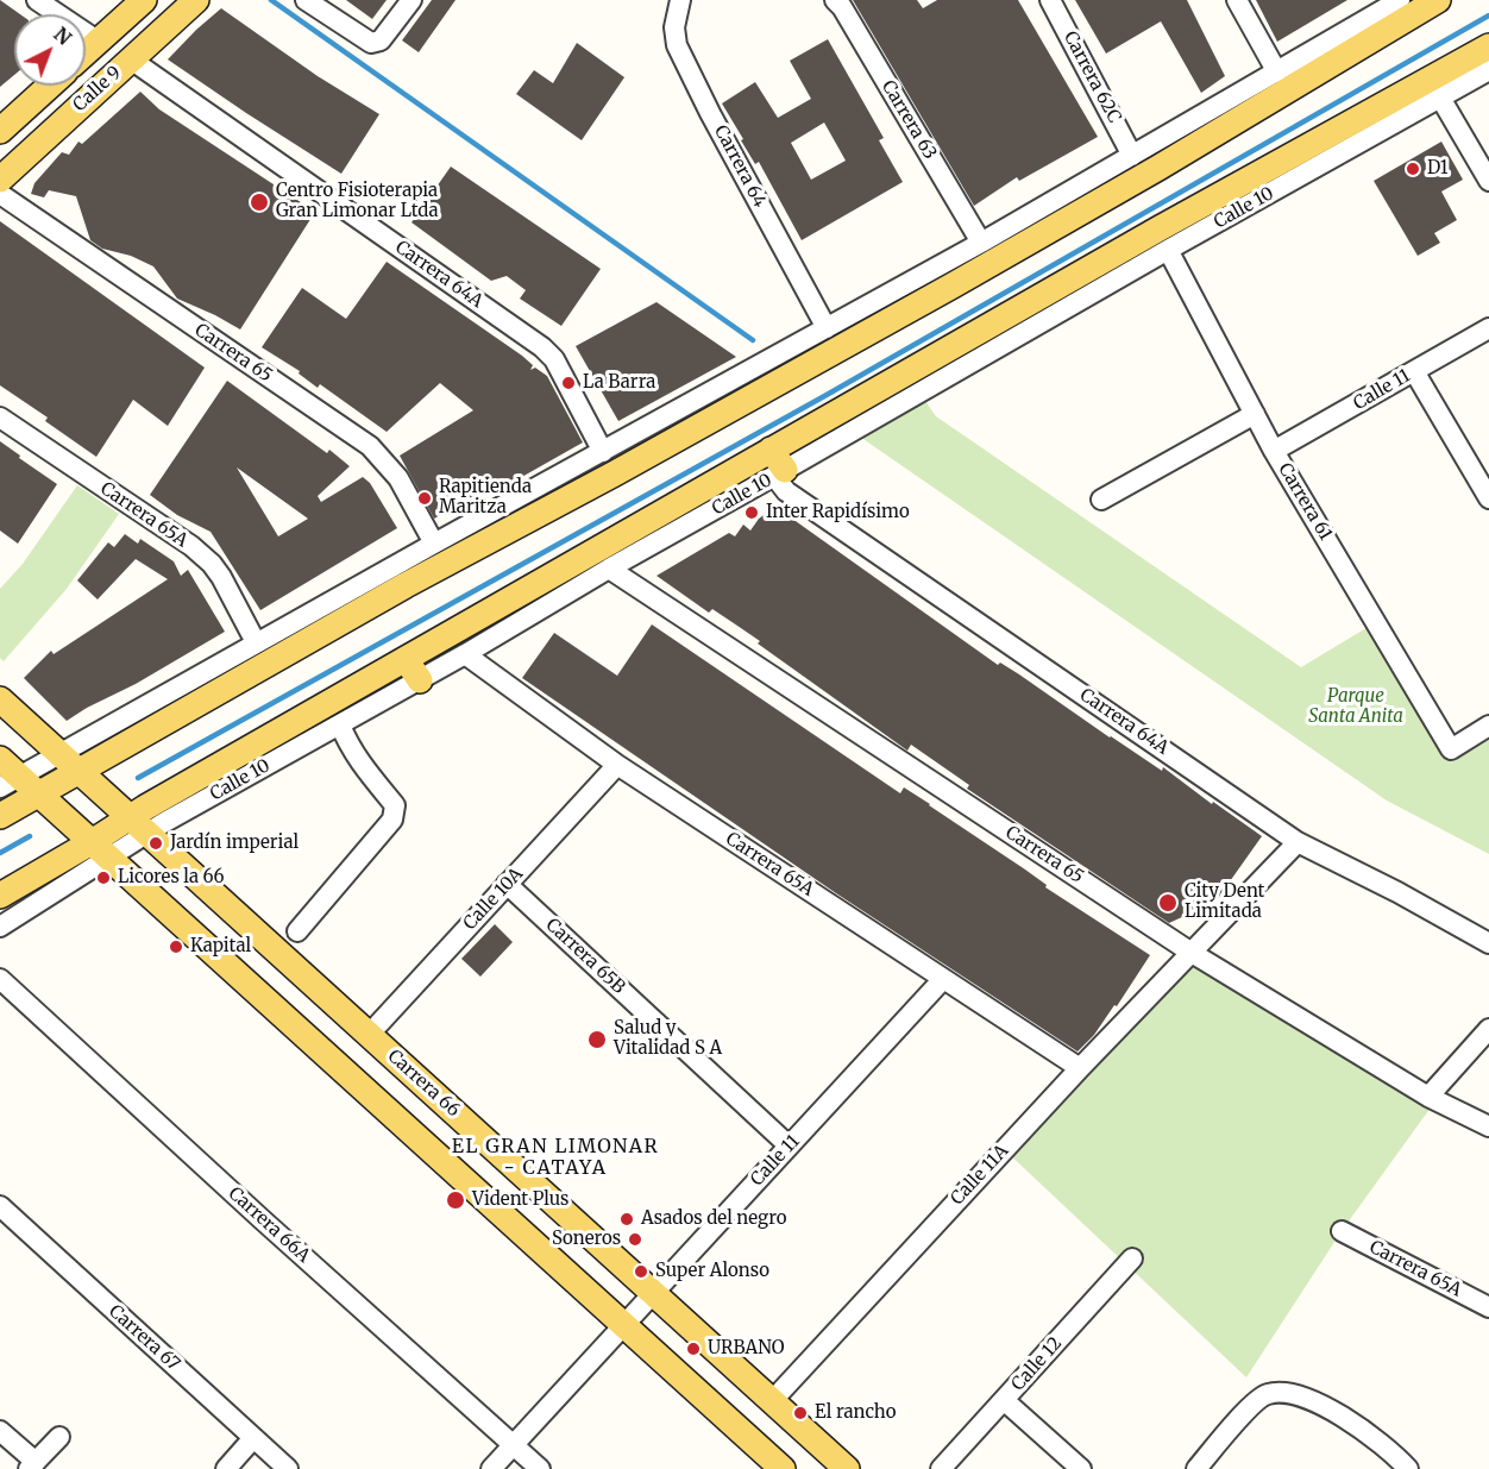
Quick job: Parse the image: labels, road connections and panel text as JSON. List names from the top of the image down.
{
  "streets": {
    "main road": ["Calle 9", "Calle 10", "Carrera 66"],
    "street": [
      "Carrera 62C",
      "Carrera 63",
      "Carrera 64",
      "Carrera 64A",
      "Carrera 65",
      "Calle 11",
      "Carrera 61",
      "Carrera 65A",
      "Calle 10A",
      "Carrera 65B",
      "Calle 11A",
      "Carrera 66A",
      "Carrera 67",
      "Calle 12"
    ]
  },
  "crossings": [
    ["Calle 9", "Carrera 64A"],
    ["Calle 10", "Carrera 64A"],
    ["Calle 10", "Carrera 65"],
    ["Calle 10", "Carrera 61"],
    ["Calle 10", "Carrera 65A"],
    ["Calle 10", "Carrera 66"],
    ["Carrera 64A", "Calle 11A"],
    ["Carrera 65", "Calle 11A"],
    ["Calle 11", "Carrera 61"],
    ["Calle 11", "Carrera 65A"],
    ["Calle 11", "Carrera 65B"],
    ["Calle 11", "Carrera 66"],
    ["Calle 11", "Carrera 66A"],
    ["Carrera 65A", "Calle 10A"],
    ["Carrera 65A", "Calle 11A"],
    ["Calle 10A", "Carrera 65B"],
    ["Calle 10A", "Carrera 66"],
    ["Carrera 66", "Calle 11A"]
  ],
  "districts": ["EL GRAN LIMONAR - CATAYA"],
  "parks": ["Parque Santa Anita"],
  "places": [
    "D1",
    "Centro Fisioterapia Gran Limonar Ltda",
    "La Barra",
    "Rapitienda Maritza",
    "Inter Rapidísimo",
    "Jardín imperial",
    "Licores la 66",
    "City Dent Limitada",
    "Kapital",
    "Salud y Vitalidad S A",
    "Vident Plus",
    "Asados del negro",
    "Soneros",
    "Super Alonso",
    "URBANO",
    "El rancho"
  ],
  "north": "top right"
}
